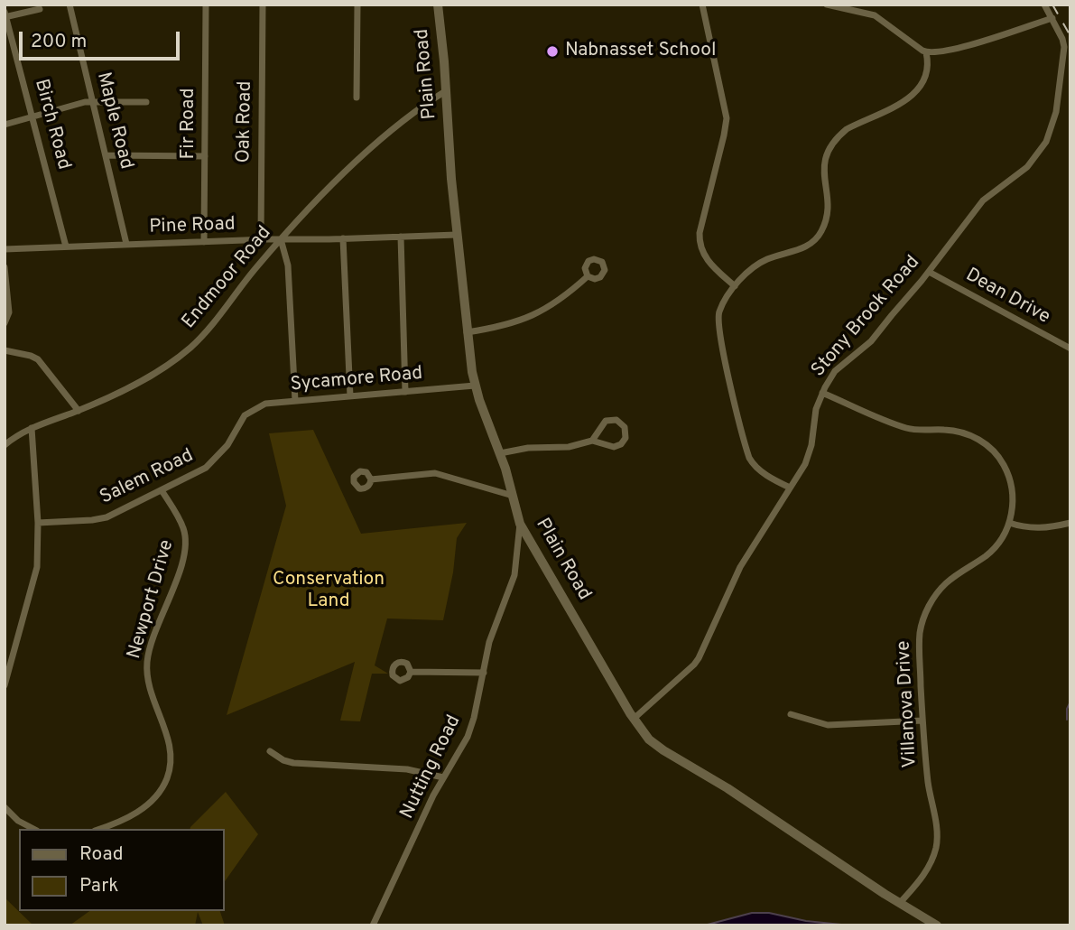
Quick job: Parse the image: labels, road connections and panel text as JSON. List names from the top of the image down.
{
  "streets": {
    "main road": ["Plain Road"],
    "street": [
      "Maple Road",
      "Oak Road",
      "Fir Road",
      "Birch Road",
      "Pine Road",
      "Endmoor Road",
      "Dean Drive",
      "Stony Brook Road",
      "Sycamore Road",
      "Salem Road",
      "Newport Drive",
      "Villanova Drive",
      "Nutting Road"
    ]
  },
  "crossings": [
    ["Plain Road", "Pine Road"],
    ["Plain Road", "Endmoor Road"],
    ["Plain Road", "Stony Brook Road"],
    ["Plain Road", "Sycamore Road"],
    ["Plain Road", "Villanova Drive"],
    ["Plain Road", "Nutting Road"],
    ["Maple Road", "Pine Road"],
    ["Oak Road", "Pine Road"],
    ["Fir Road", "Pine Road"],
    ["Birch Road", "Pine Road"],
    ["Pine Road", "Endmoor Road"],
    ["Dean Drive", "Stony Brook Road"],
    ["Stony Brook Road", "Villanova Drive"],
    ["Sycamore Road", "Salem Road"],
    ["Salem Road", "Newport Drive"]
  ],
  "parks": ["Conservation Land"],
  "places": ["Nabnasset School"],
  "legend": ["Road", "Park"],
  "scale_bar": "200 m"
}
